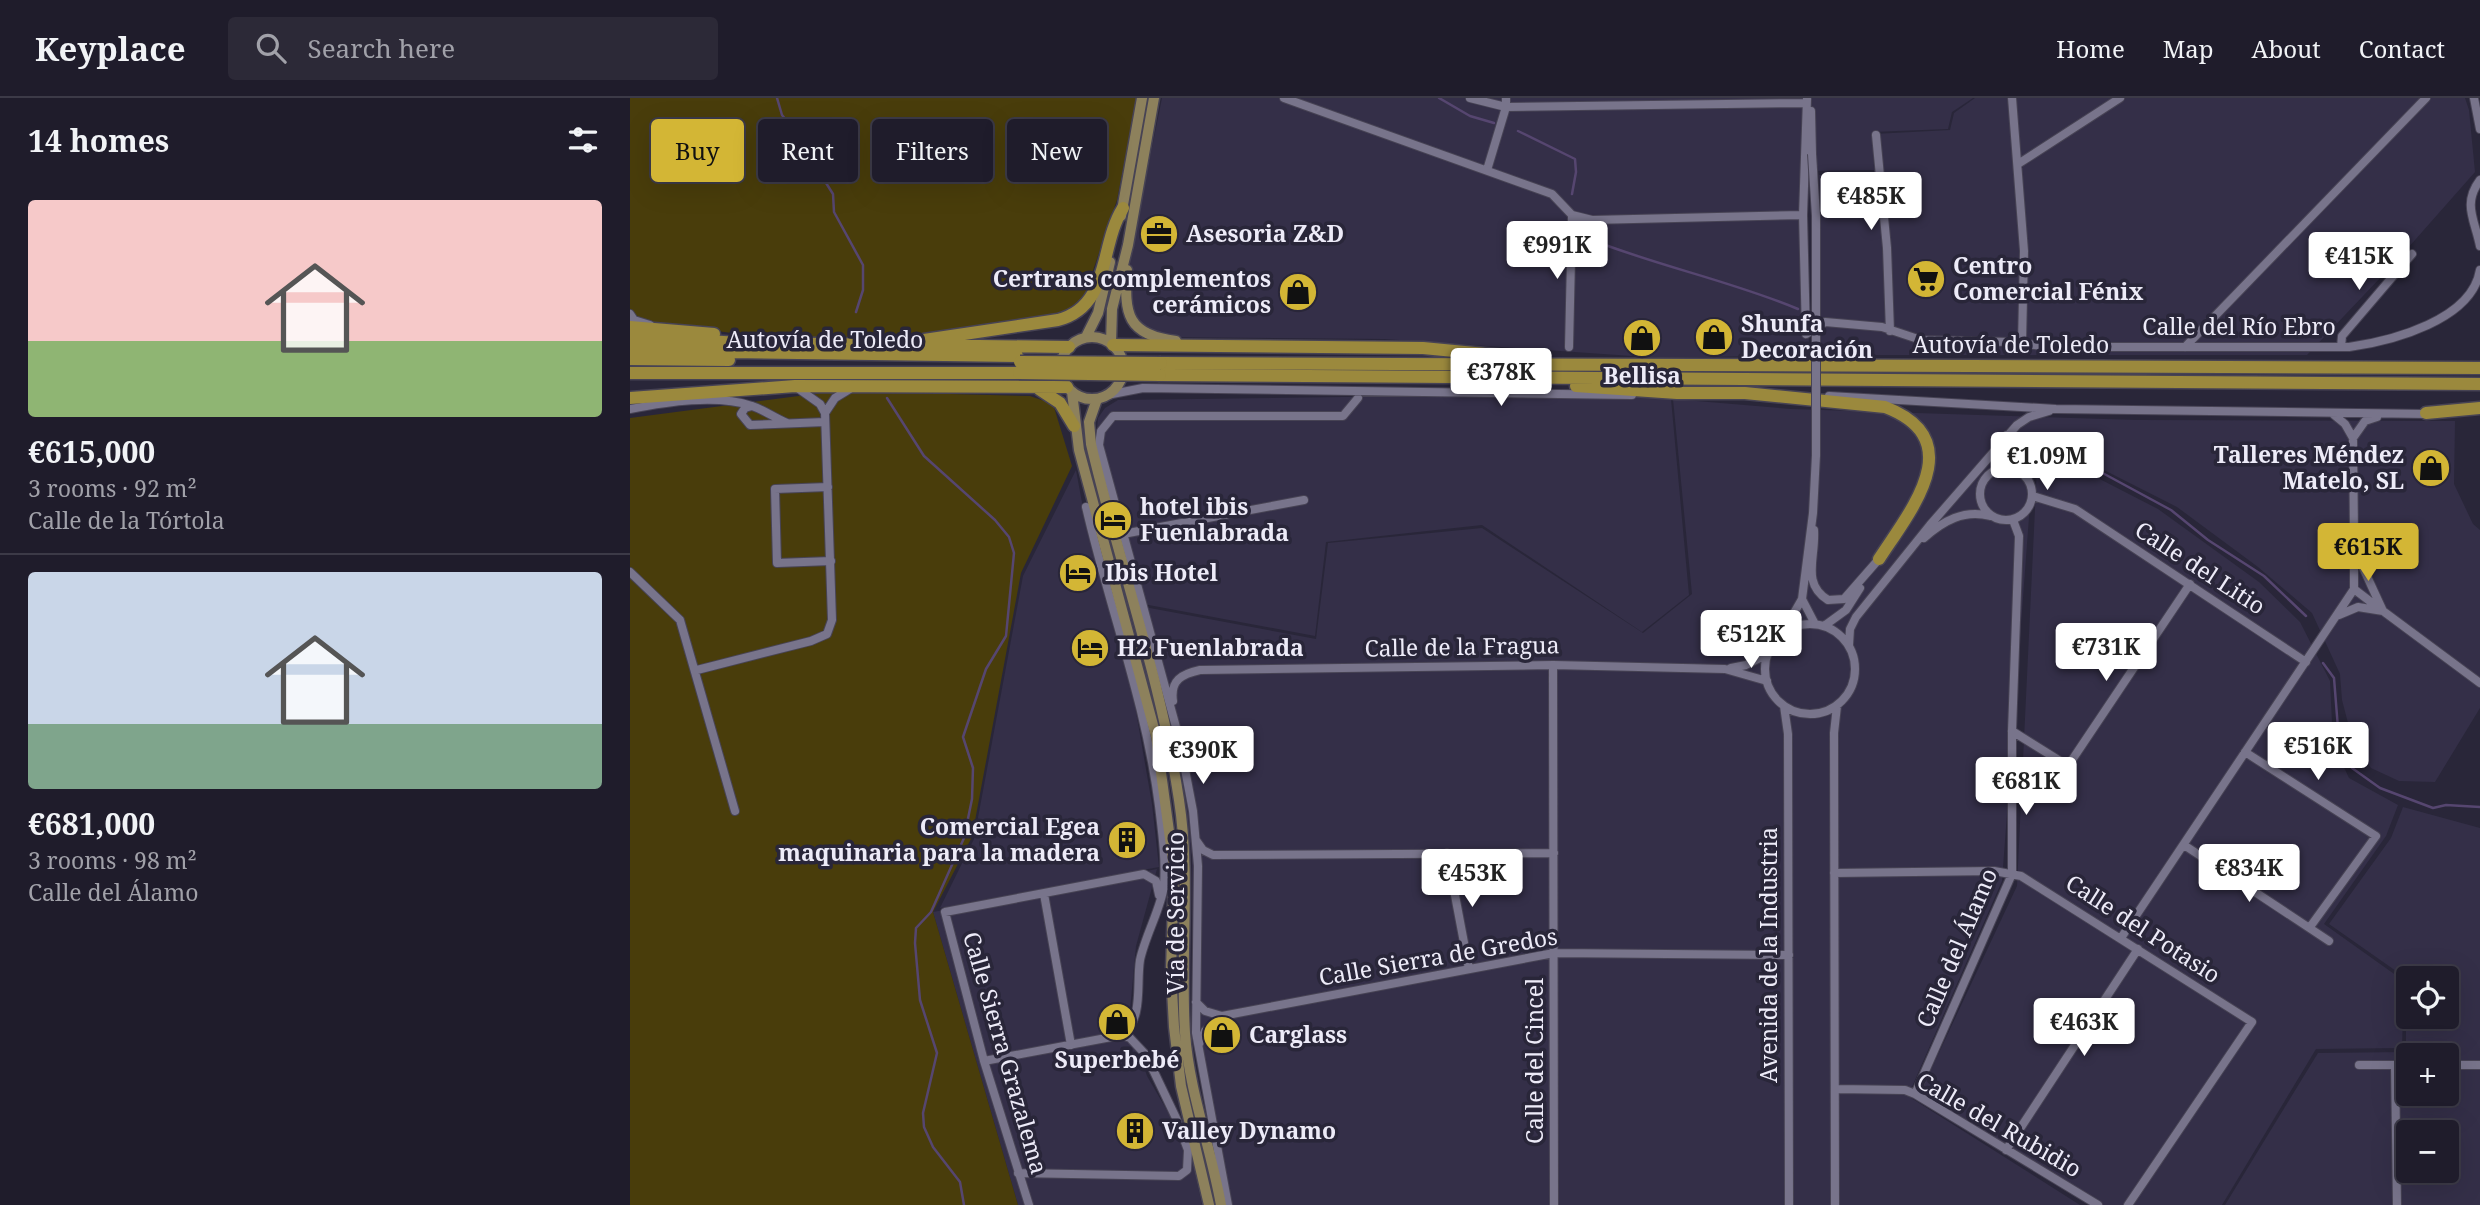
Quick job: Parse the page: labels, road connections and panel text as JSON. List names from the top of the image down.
{
  "streets": {
    "highway": ["Autovía de Toledo"],
    "street": [
      "Calle del Río Ebro",
      "Calle del Litio",
      "Calle de la Fragua",
      "Vía de Servicio",
      "Calle del Potasio",
      "Calle del Álamo",
      "Avenida de la Industria",
      "Calle Sierra de Gredos",
      "Calle Sierra Grazalema",
      "Calle del Cincel",
      "Calle del Rubidio"
    ]
  },
  "crossings": [
    ["Calle del Litio", "Calle del Álamo"],
    ["Calle de la Fragua", "Vía de Servicio"],
    ["Calle de la Fragua", "Avenida de la Industria"],
    ["Calle de la Fragua", "Calle del Cincel"],
    ["Calle del Potasio", "Calle del Álamo"],
    ["Calle del Álamo", "Calle del Rubidio"],
    ["Avenida de la Industria", "Calle Sierra de Gredos"],
    ["Calle Sierra de Gredos", "Calle del Cincel"]
  ],
  "places": {
    "office": ["Asesoria Z&D"],
    "supermarket": ["Centro Comercial Fénix"],
    "shop": [
      "Certrans complementos cerámicos",
      "Shunfa Decoración",
      "Bellisa",
      "Talleres Méndez Matelo, SL",
      "Superbebé",
      "Carglass"
    ],
    "hotel": ["hotel ibis Fuenlabrada", "Ibis Hotel", "H2 Fuenlabrada"],
    "building": ["Comercial Egea maquinaria para la madera", "Valley Dynamo"]
  },
  "page": {
    "header": "Keyplace",
    "search": "Search here",
    "nav": [
      "Home",
      "Map",
      "About",
      "Contact"
    ],
    "heading": "14 homes",
    "chip": [
      "Buy",
      "Rent",
      "Filters",
      "New"
    ],
    "price": [
      "€485K",
      "€991K",
      "€415K",
      "€378K",
      "€1.09M",
      "€615K",
      "€512K",
      "€731K",
      "€516K",
      "€390K",
      "€681K",
      "€834K",
      "€453K",
      "€463K"
    ],
    "list": [
      {
        "name": "€615,000",
        "note": "3 rooms · 92 m² · Calle de la Tórtola"
      },
      {
        "name": "€681,000",
        "note": "3 rooms · 98 m² · Calle del Álamo"
      }
    ],
    "map_buttons": ["+", "−"]
  }
}
